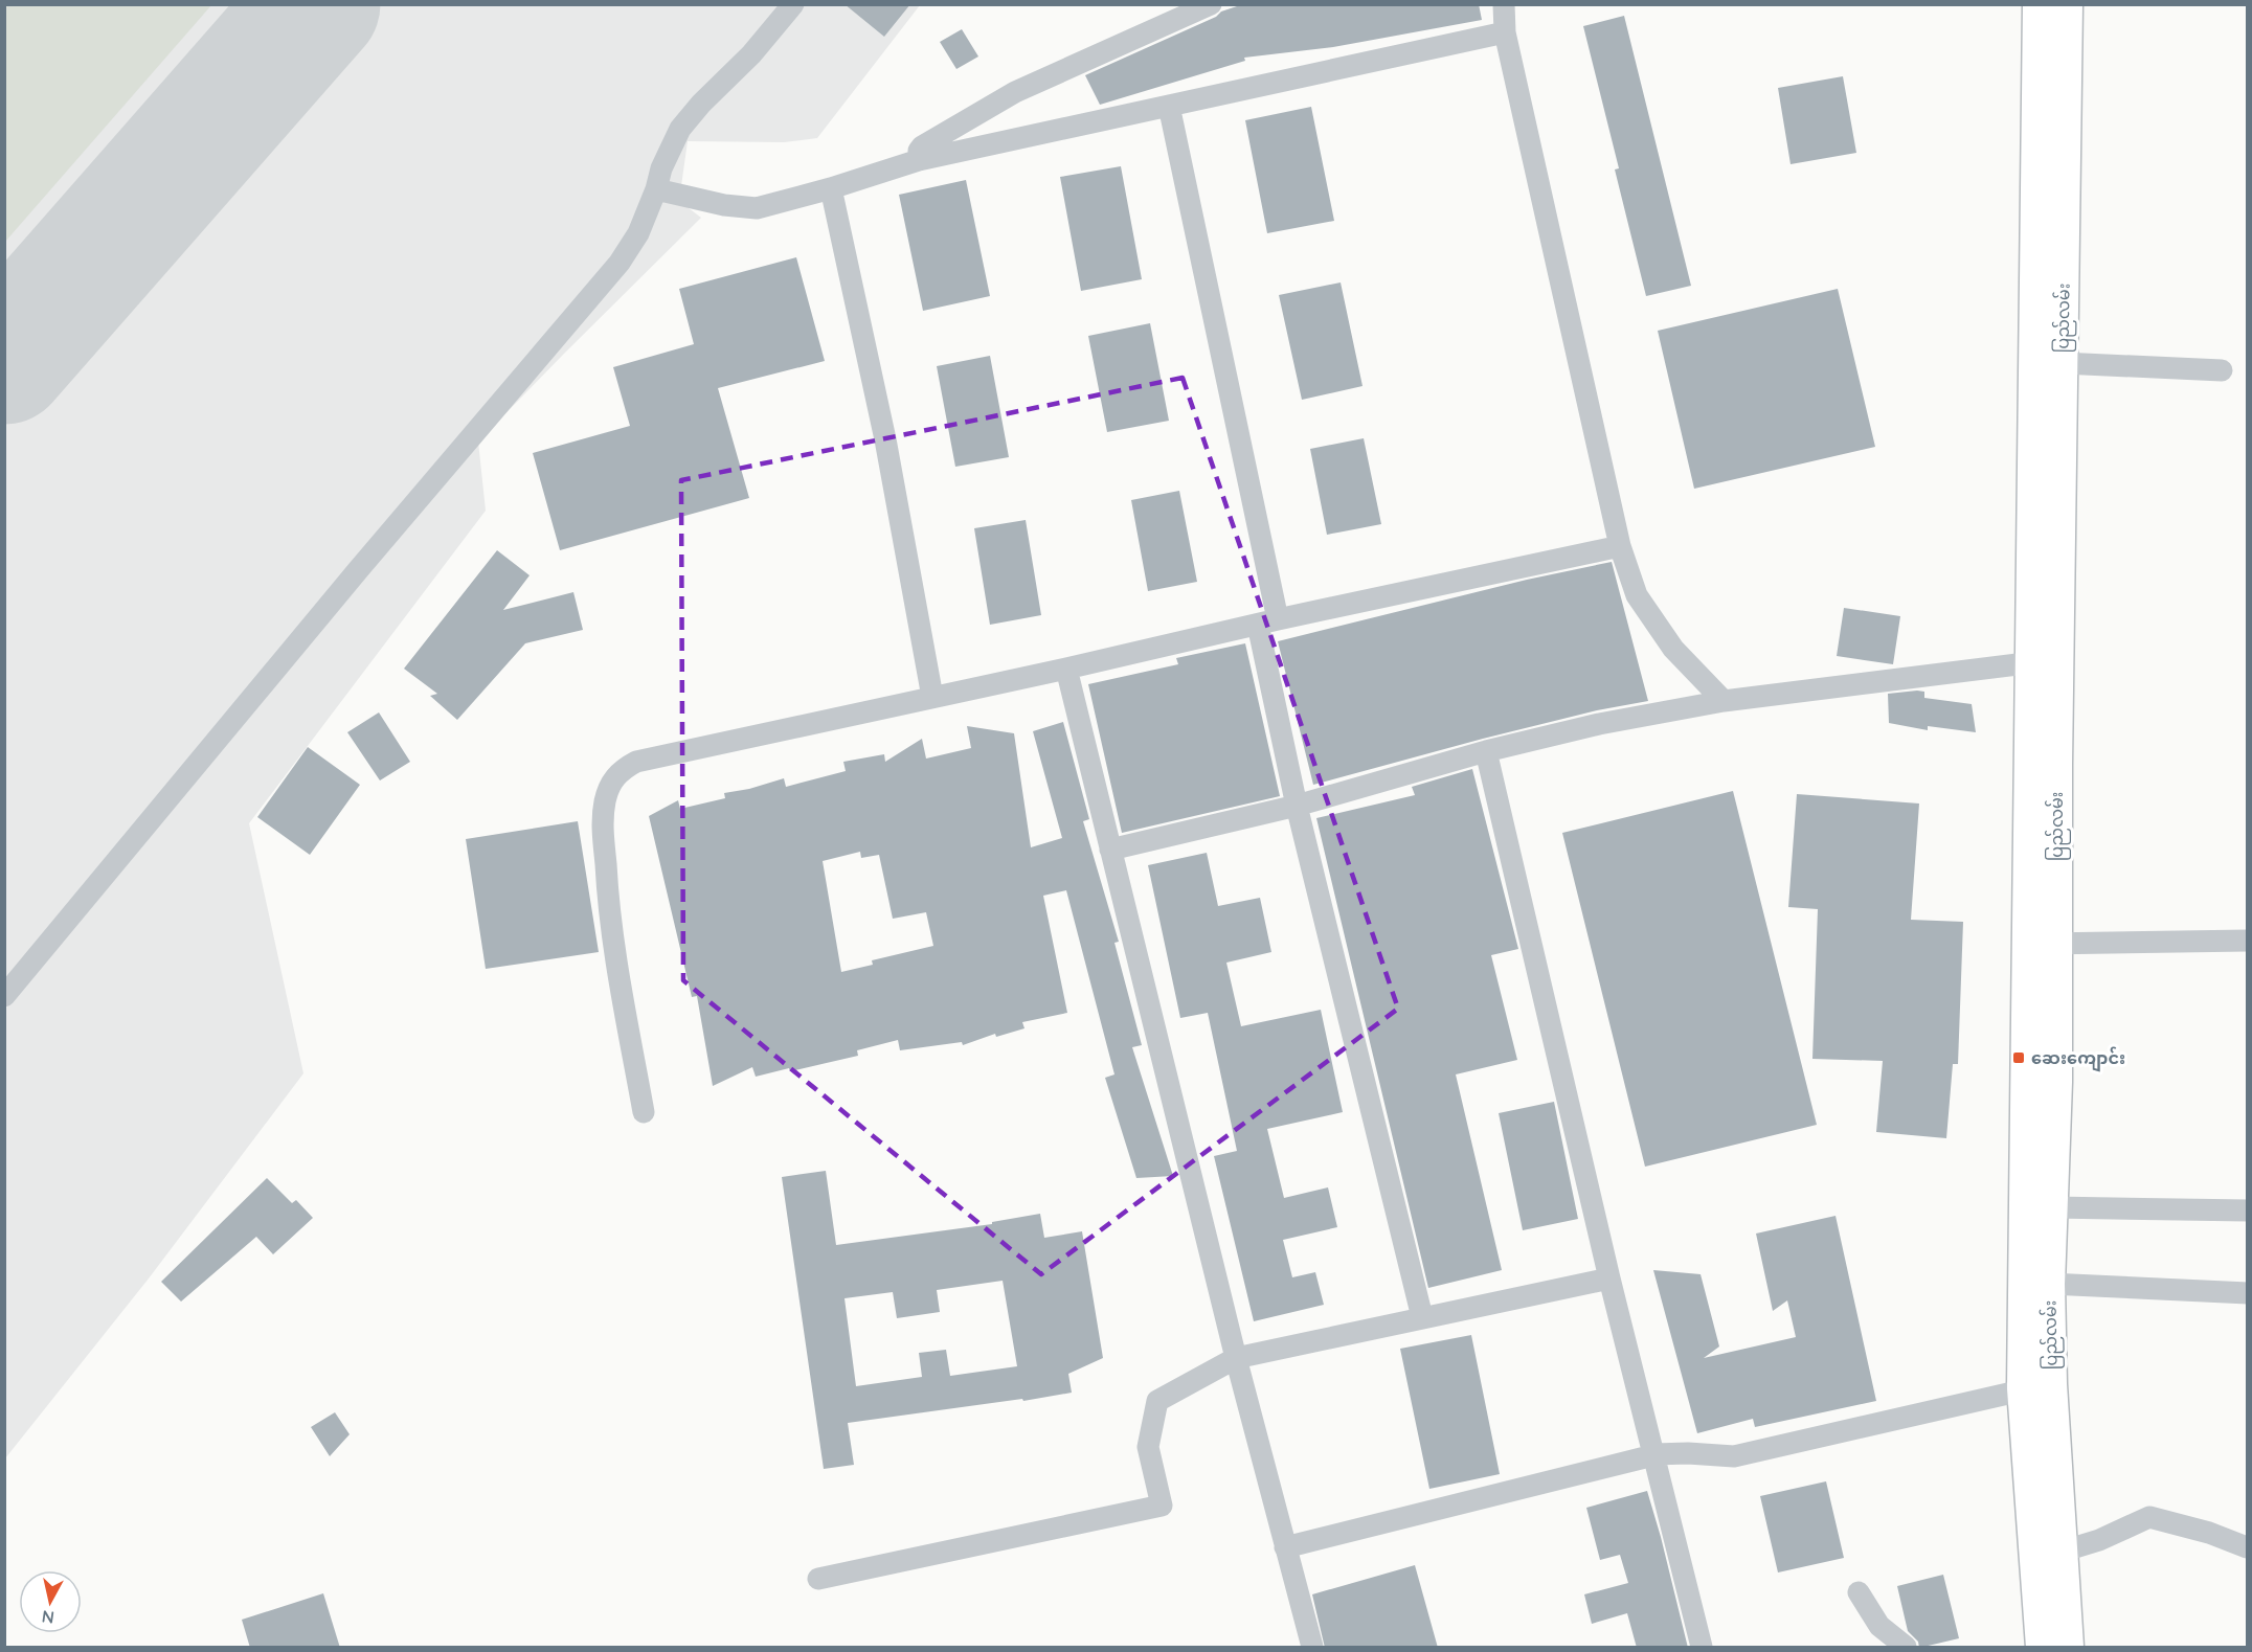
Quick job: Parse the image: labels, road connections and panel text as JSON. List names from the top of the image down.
{
  "streets": {
    "highway": ["ပြည်လမ်း"]
  },
  "places": {
    "transit": ["ဆေးကျောင်း"]
  },
  "north": "bottom"
}
